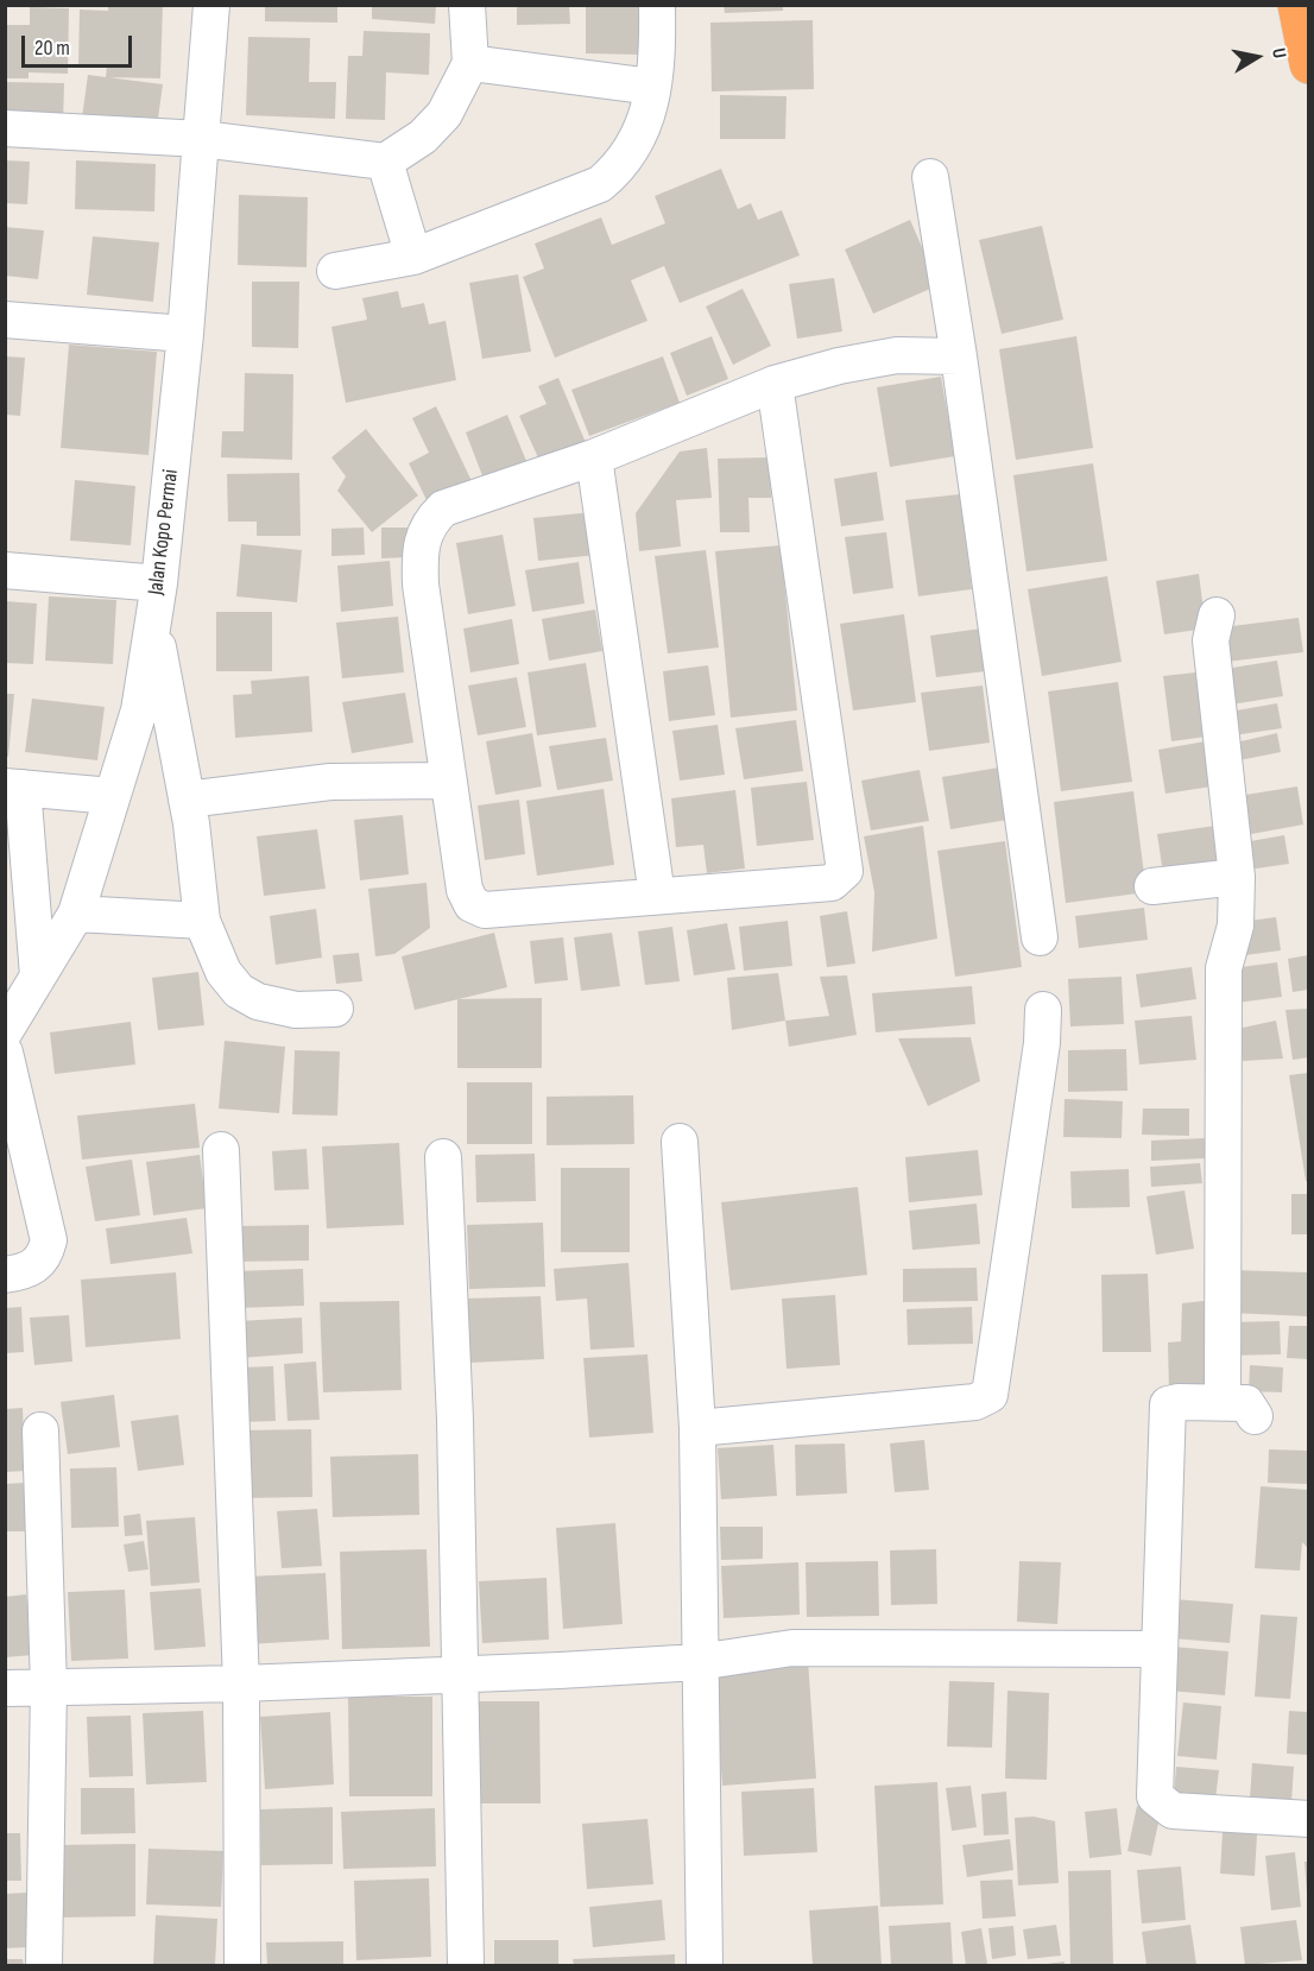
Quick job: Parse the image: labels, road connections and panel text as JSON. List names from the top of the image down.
{
  "streets": {
    "street": ["Jalan Kopo Permai"]
  },
  "scale_bar": "20 m",
  "north": "right"
}
